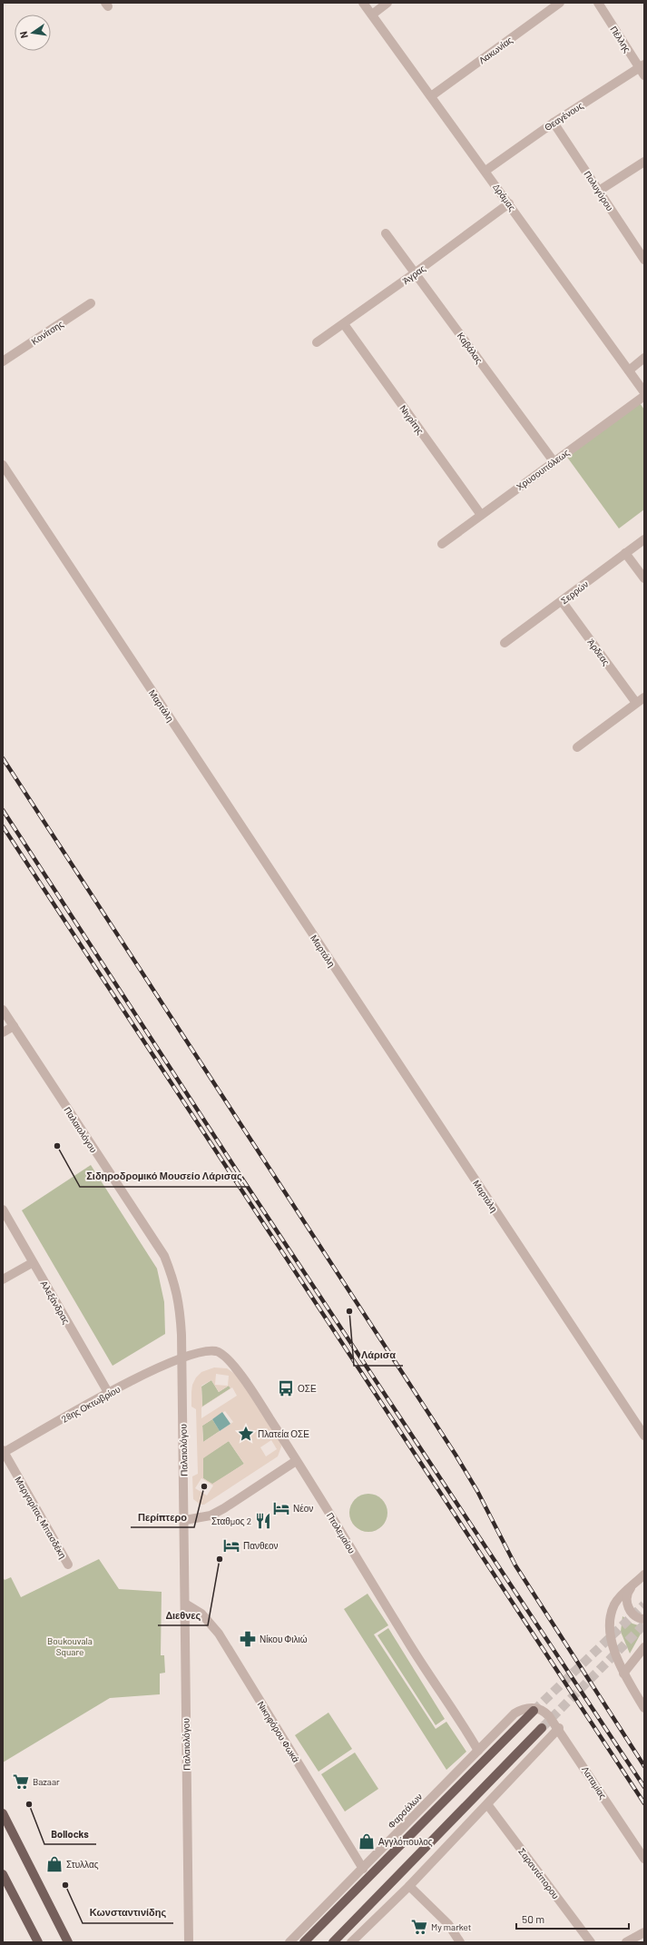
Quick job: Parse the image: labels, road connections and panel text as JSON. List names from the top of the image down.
{
  "streets": {
    "street": [
      "Πέλλης",
      "Λακωνίας",
      "Θεαγένους",
      "Πολυγύρου",
      "Δράμας",
      "Άγρας",
      "Κονίτσης",
      "Καβάλας",
      "Νιγρίτης",
      "Χρυσουπόλεως",
      "Σερρών",
      "Άρδεας",
      "Μαρτάλη",
      "Παλαιολόγου",
      "Αλεξάνδρας",
      "28ης Οκτωβρίου",
      "Μαργαρίτας Μπασδέκη",
      "Πτολεμαίου",
      "Νικηφόρου Φωκά",
      "Λαταμίας",
      "Φαρσάλων",
      "Σαραντάπορου"
    ]
  },
  "crossings": [
    ["Πέλλης", "Θεαγένους"],
    ["Λακωνίας", "Δράμας"],
    ["Θεαγένους", "Πολυγύρου"],
    ["Θεαγένους", "Δράμας"],
    ["Δράμας", "Άγρας"],
    ["Άγρας", "Καβάλας"],
    ["Άγρας", "Νιγρίτης"],
    ["Καβάλας", "Χρυσουπόλεως"],
    ["Νιγρίτης", "Χρυσουπόλεως"],
    ["Σερρών", "Άρδεας"],
    ["Παλαιολόγου", "28ης Οκτωβρίου"],
    ["Παλαιολόγου", "Πτολεμαίου"],
    ["Παλαιολόγου", "Νικηφόρου Φωκά"],
    ["Αλεξάνδρας", "28ης Οκτωβρίου"],
    ["28ης Οκτωβρίου", "Μαργαρίτας Μπασδέκη"],
    ["28ης Οκτωβρίου", "Πτολεμαίου"],
    ["Πτολεμαίου", "Φαρσάλων"],
    ["Νικηφόρου Φωκά", "Φαρσάλων"],
    ["Λαταμίας", "Φαρσάλων"]
  ],
  "parks": ["Boukouvala Square"],
  "places": {
    "other": [
      "Σιδηροδρομικό Μουσείο Λάρισας",
      "Λάρισα",
      "Περίπτερο",
      "Διεθνες",
      "Bollocks",
      "Κωνσταντινίδης"
    ],
    "bus stop": ["ΟΣΕ"],
    "place": ["Πλατεία ΟΣΕ"],
    "hotel": ["Νέον", "Πανθεον"],
    "restaurant": ["Σταθμος 2"],
    "pharmacy": ["Νίκου Φιλιώ"],
    "supermarket": ["Bazaar", "My market"],
    "shop": ["Αγγλόπουλος", "Στυλλας"]
  },
  "scale_bar": "50 m",
  "north": "left"
}
